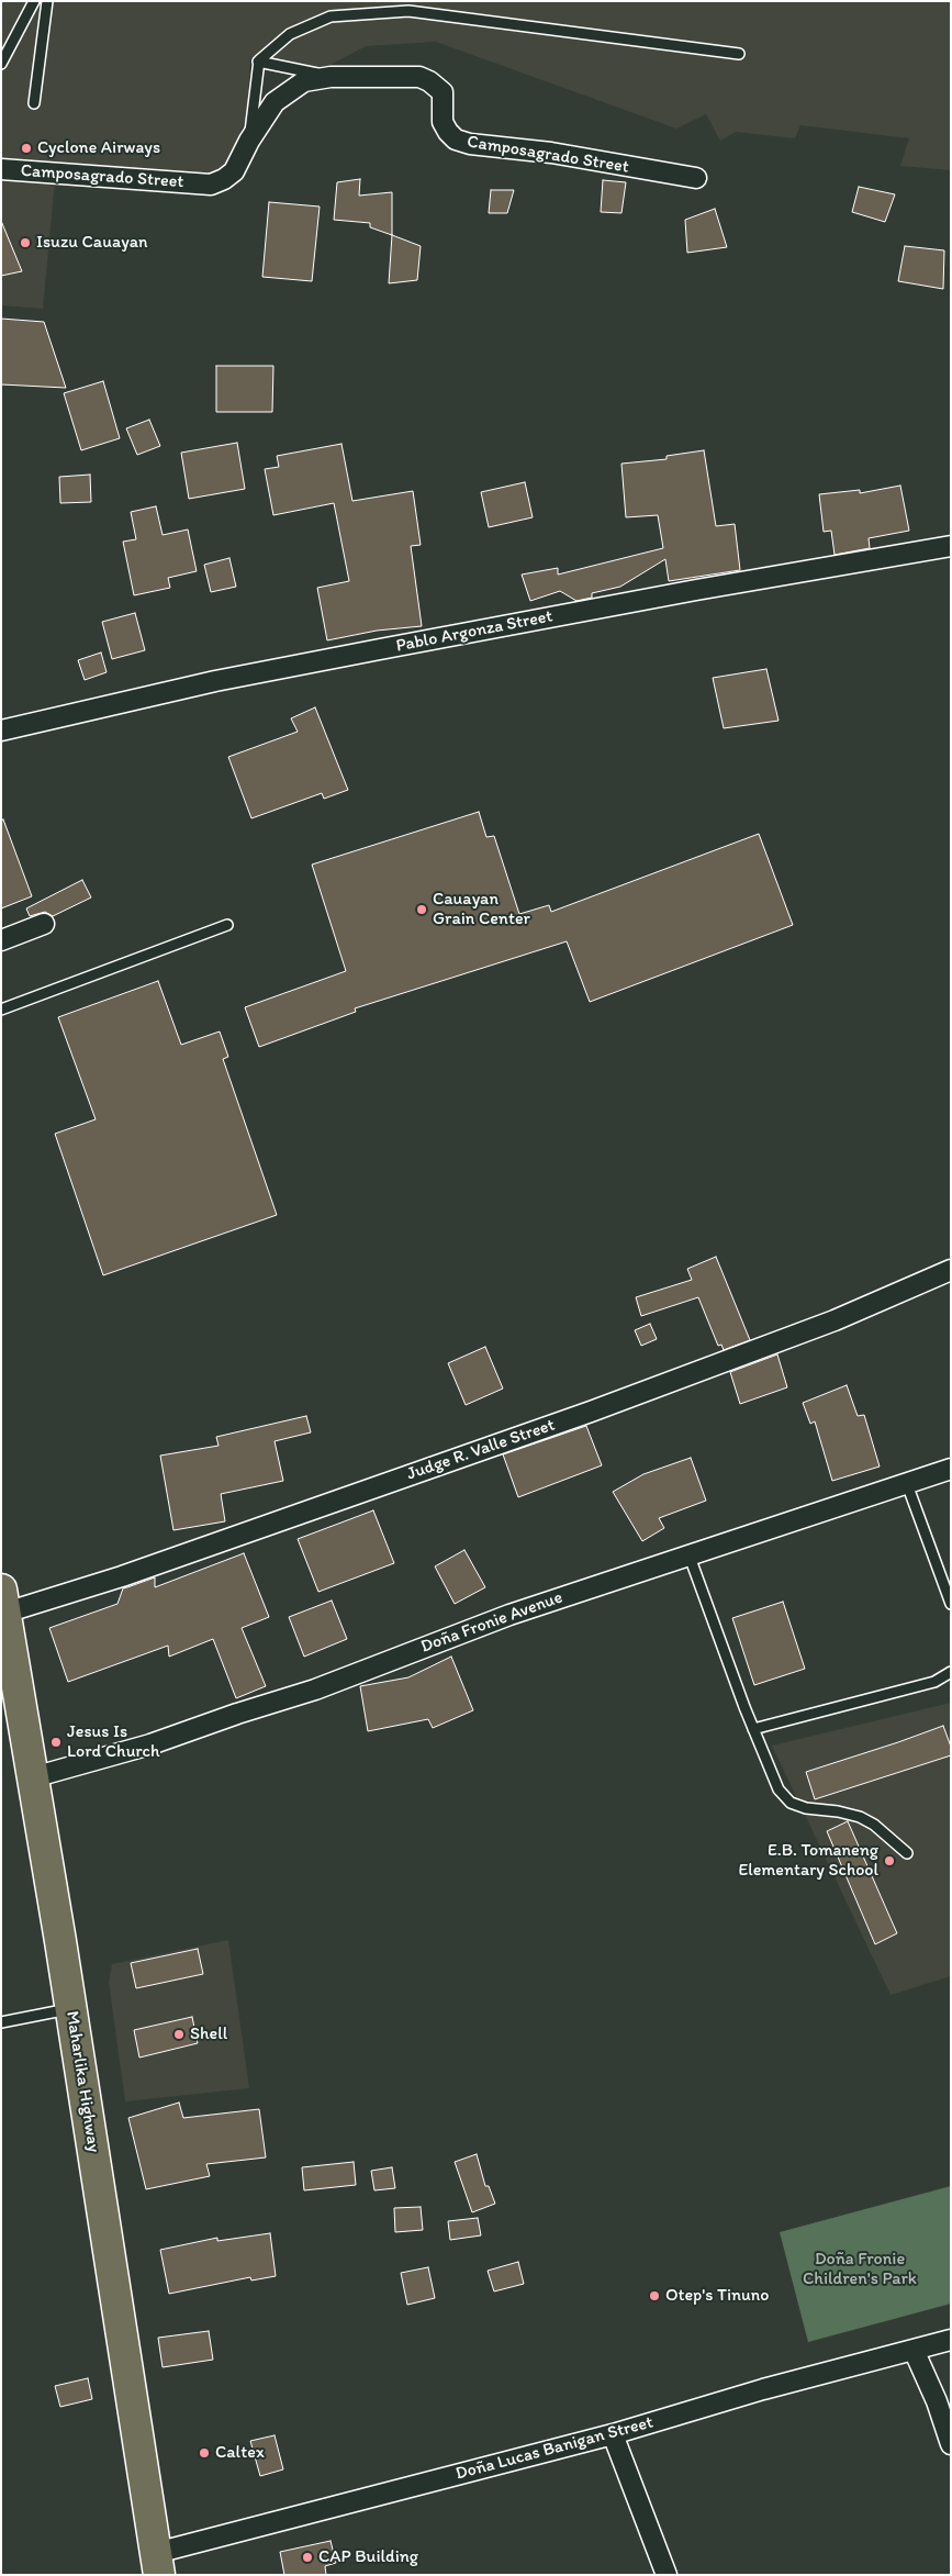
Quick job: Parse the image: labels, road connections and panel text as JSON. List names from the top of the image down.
{
  "streets": {
    "highway": ["Maharlika Highway"],
    "street": [
      "Camposagrado Street",
      "Pablo Argonza Street",
      "Judge R. Valle Street",
      "Doña Fronie Avenue",
      "Doña Lucas Banigan Street"
    ]
  },
  "crossings": [
    ["Judge R. Valle Street", "Maharlika Highway"],
    ["Doña Fronie Avenue", "Maharlika Highway"],
    ["Maharlika Highway", "Doña Lucas Banigan Street"]
  ],
  "parks": ["Doña Fronie Children's Park"],
  "places": [
    "Cyclone Airways",
    "Isuzu Cauayan",
    "Cauayan Grain Center",
    "Jesus Is Lord Church",
    "E.B. Tomaneng Elementary School",
    "Shell",
    "Otep's Tinuno",
    "Caltex",
    "CAP Building"
  ]
}
